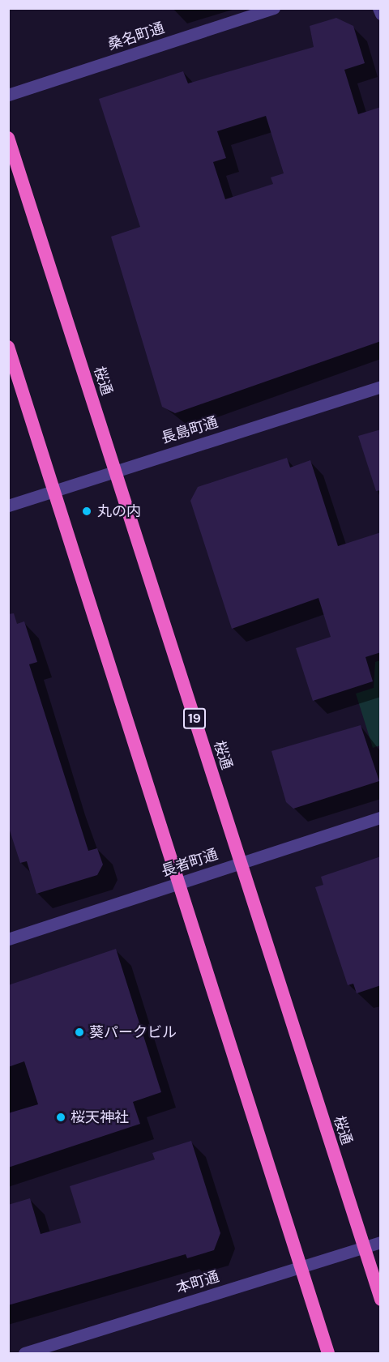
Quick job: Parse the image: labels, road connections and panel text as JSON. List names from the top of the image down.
{
  "streets": {
    "highway": ["桜通", "19"],
    "street": [
      "桑名町通",
      "長島町通",
      "長者町通",
      "本町通"
    ]
  },
  "crossings": [
    ["桜通", "長島町通"],
    ["桜通", "長者町通"],
    ["桜通", "本町通"]
  ],
  "places": ["丸の内", "葵パークビル", "桜天神社"]
}
